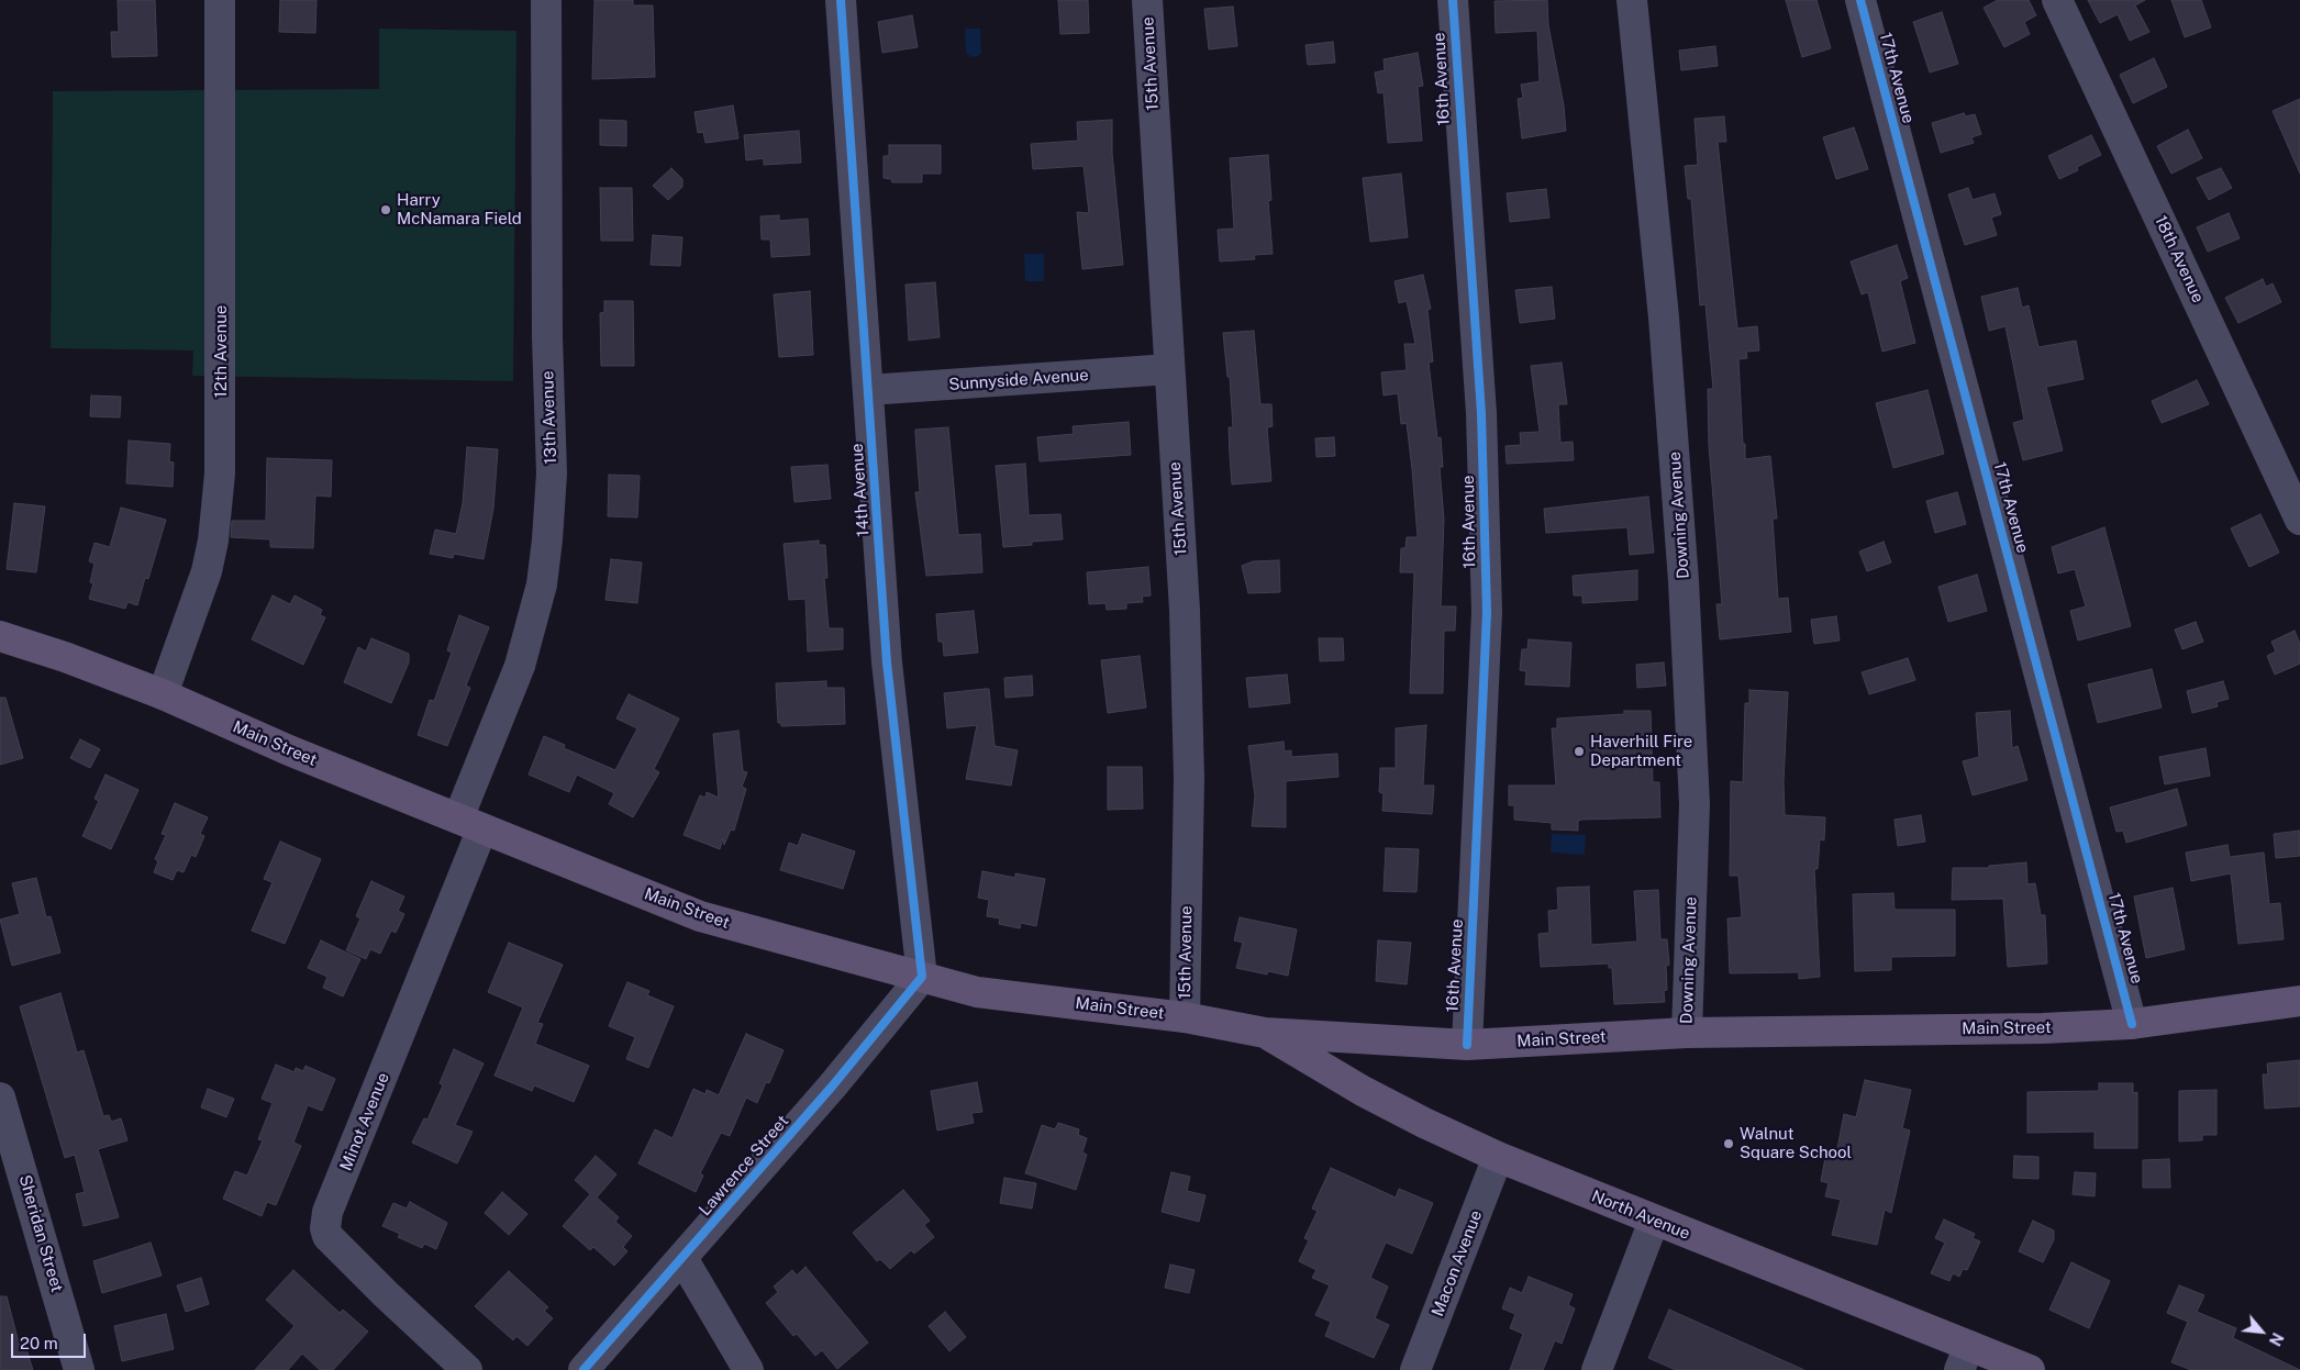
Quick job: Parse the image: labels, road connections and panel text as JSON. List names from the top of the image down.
{
  "streets": {
    "main road": ["Main Street", "North Avenue"],
    "street": [
      "15th Avenue",
      "17th Avenue",
      "16th Avenue",
      "18th Avenue",
      "12th Avenue",
      "Sunnyside Avenue",
      "13th Avenue",
      "14th Avenue",
      "Downing Avenue",
      "Minot Avenue",
      "Lawrence Street",
      "Sheridan Street",
      "Macon Avenue"
    ]
  },
  "crossings": [
    ["15th Avenue", "Sunnyside Avenue"],
    ["15th Avenue", "Main Street"],
    ["17th Avenue", "Main Street"],
    ["16th Avenue", "Main Street"],
    ["12th Avenue", "Main Street"],
    ["Sunnyside Avenue", "14th Avenue"],
    ["13th Avenue", "Main Street"],
    ["13th Avenue", "Minot Avenue"],
    ["14th Avenue", "Main Street"],
    ["14th Avenue", "Lawrence Street"],
    ["Downing Avenue", "Main Street"],
    ["Main Street", "Minot Avenue"],
    ["Main Street", "Lawrence Street"],
    ["Main Street", "North Avenue"],
    ["North Avenue", "Macon Avenue"]
  ],
  "places": ["Harry McNamara Field", "Haverhill Fire Department", "Walnut Square School"],
  "scale_bar": "20 m",
  "north": "bottom right"
}
